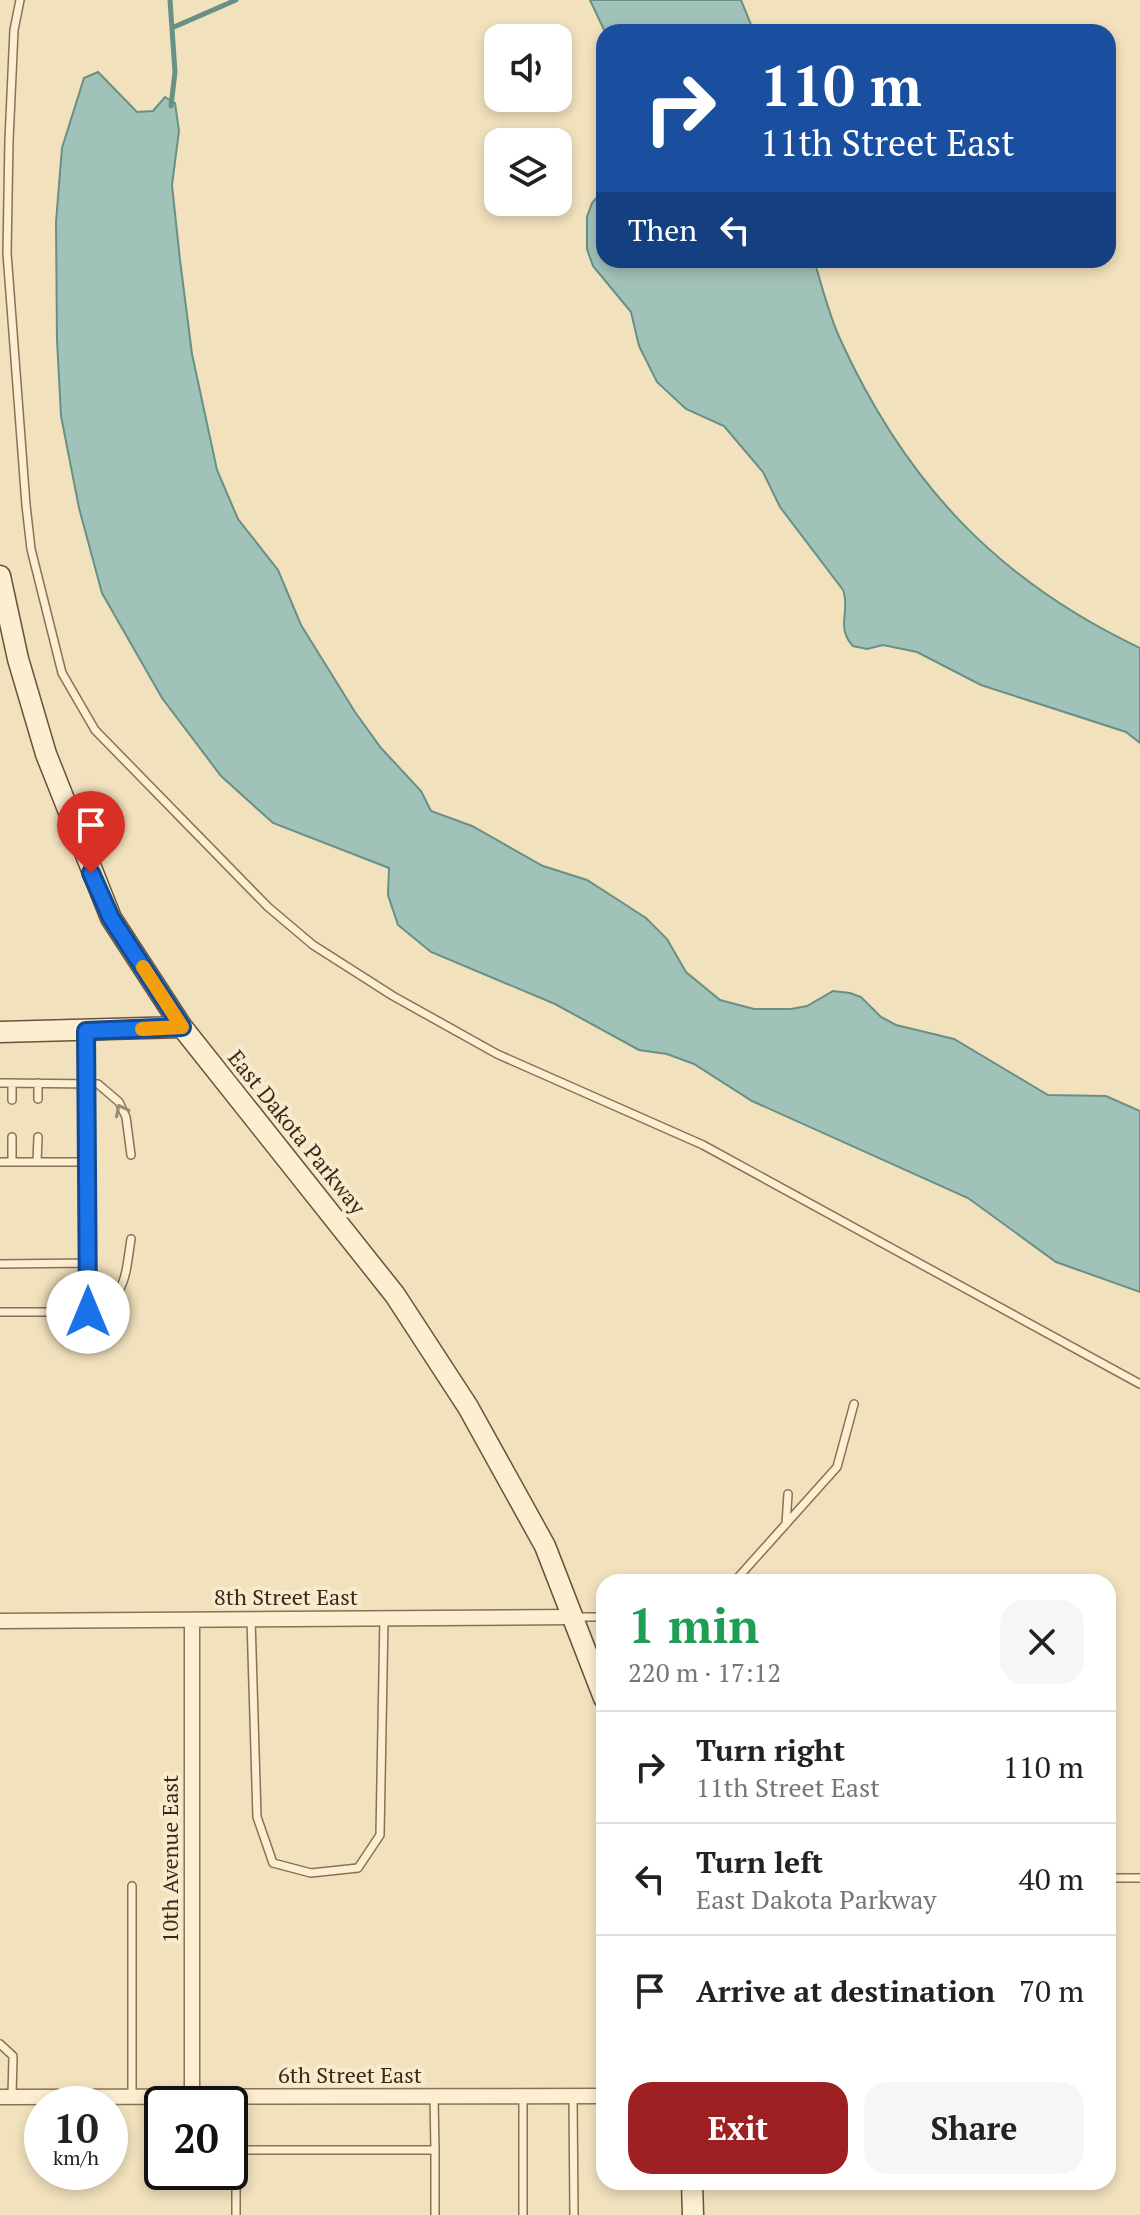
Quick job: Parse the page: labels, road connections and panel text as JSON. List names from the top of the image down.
{
  "streets": {
    "main road": ["East Dakota Parkway"],
    "street": ["8th Street East", "10th Avenue East", "6th Street East"]
  },
  "crossings": [
    ["East Dakota Parkway", "8th Street East"],
    ["8th Street East", "10th Avenue East"]
  ],
  "page": {
    "turn": ["110 m", "11th Street East"],
    "then": "Then",
    "heading": ["1 min", "220 m · 17:12"],
    "list": [
      {
        "name": "Turn right",
        "note": "11th Street East",
        "value": "110 m"
      },
      {
        "name": "Turn left",
        "note": "East Dakota Parkway",
        "value": "40 m"
      },
      {
        "name": "Arrive at destination",
        "value": "70 m"
      }
    ],
    "buttons": ["Exit", "Share"],
    "speed": "10 km/h",
    "limit": "20"
  }
}
